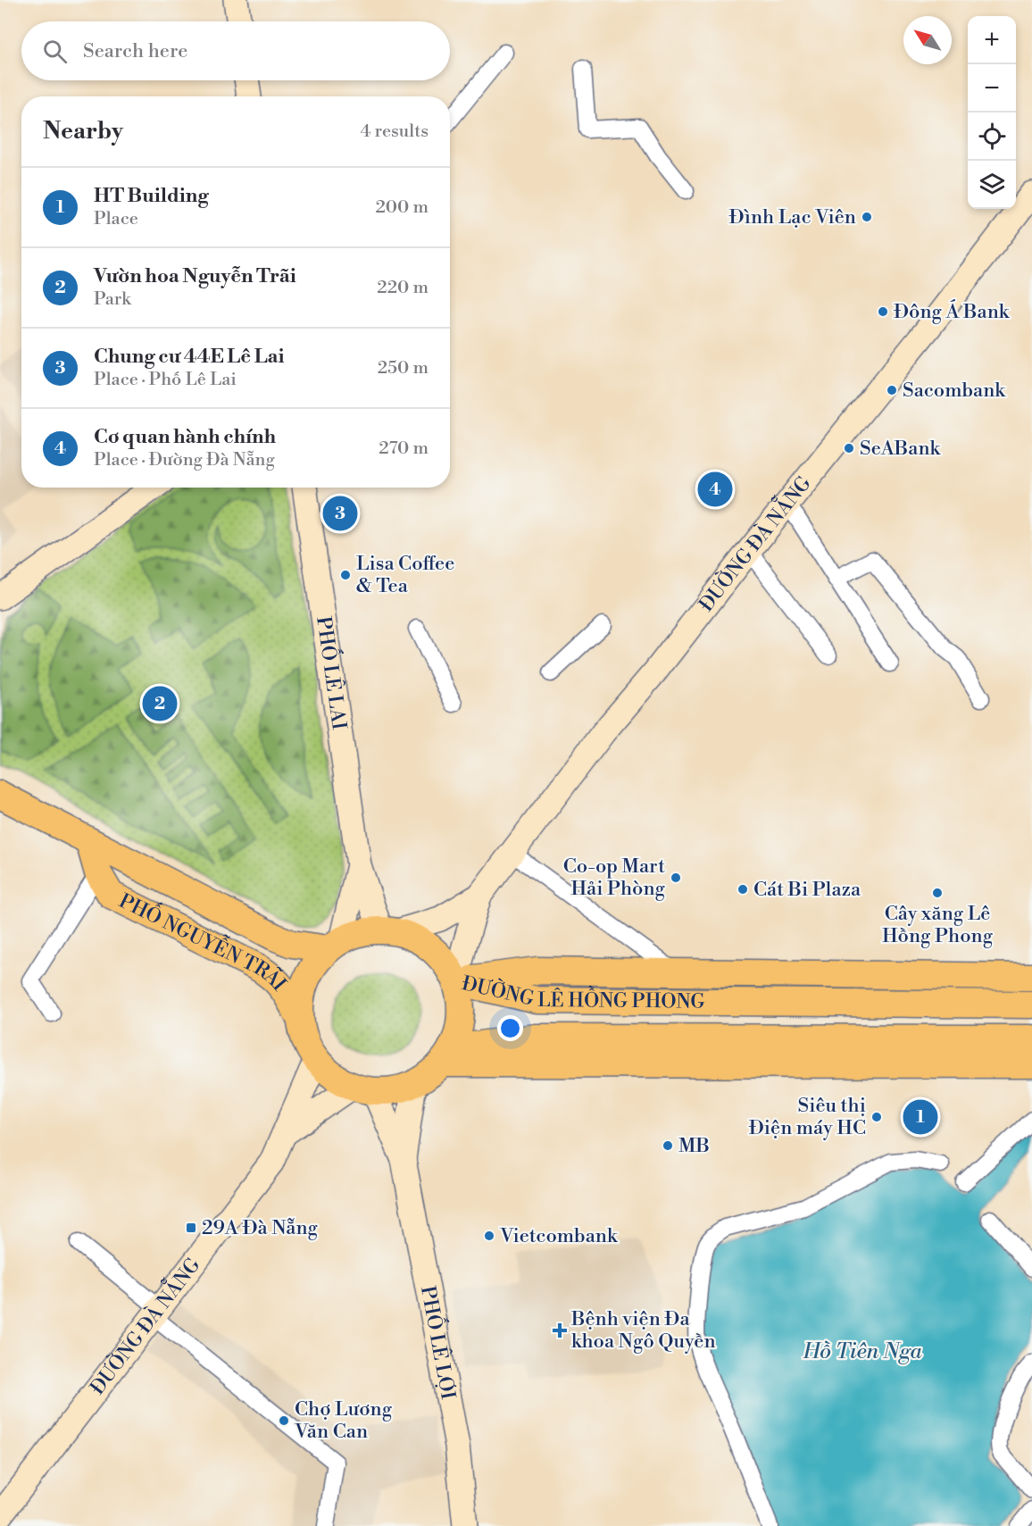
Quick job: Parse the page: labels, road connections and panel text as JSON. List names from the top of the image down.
{
  "streets": {
    "main road": [
      "ĐƯỜNG ĐÀ NẴNG",
      "PHỐ LÊ LAI",
      "PHỐ NGUYỄN TRÃI",
      "ĐƯỜNG LÊ HỒNG PHONG",
      "PHỐ LÊ LỢI"
    ]
  },
  "crossings": [
    ["ĐƯỜNG ĐÀ NẴNG", "PHỐ LÊ LAI"],
    ["ĐƯỜNG ĐÀ NẴNG", "PHỐ NGUYỄN TRÃI"],
    ["ĐƯỜNG ĐÀ NẴNG", "ĐƯỜNG LÊ HỒNG PHONG"],
    ["ĐƯỜNG ĐÀ NẴNG", "PHỐ LÊ LỢI"],
    ["PHỐ LÊ LAI", "PHỐ NGUYỄN TRÃI"],
    ["PHỐ LÊ LAI", "ĐƯỜNG LÊ HỒNG PHONG"],
    ["PHỐ LÊ LAI", "PHỐ LÊ LỢI"],
    ["PHỐ NGUYỄN TRÃI", "ĐƯỜNG LÊ HỒNG PHONG"],
    ["PHỐ NGUYỄN TRÃI", "PHỐ LÊ LỢI"],
    ["ĐƯỜNG LÊ HỒNG PHONG", "PHỐ LÊ LỢI"]
  ],
  "water": ["Hồ Tiên Nga"],
  "places": {
    "other": [
      "Đình Lạc Viên",
      "Đông Á Bank",
      "Sacombank",
      "SeABank",
      "Lisa Coffee & Tea",
      "Co-op Mart Hải Phòng",
      "Cát Bi Plaza",
      "Cây xăng Lê Hồng Phong",
      "Siêu thị Điện máy HC",
      "MB",
      "Vietcombank",
      "Chợ Lương Văn Can"
    ],
    "transit": ["29A Đà Nẵng"],
    "health": ["Bệnh viện Đa khoa Ngô Quyền"]
  },
  "north": "top left",
  "page": {
    "map_buttons": ["+", "−"],
    "search": "Search here",
    "heading": ["Nearby", "4 results"],
    "list": [
      {
        "mark": "1",
        "name": "HT Building",
        "note": "Place",
        "value": "200 m"
      },
      {
        "mark": "2",
        "name": "Vườn hoa Nguyễn Trãi",
        "note": "Park",
        "value": "220 m"
      },
      {
        "mark": "3",
        "name": "Chung cư 44E Lê Lai",
        "note": "Place · Phố Lê Lai",
        "value": "250 m"
      },
      {
        "mark": "4",
        "name": "Cơ quan hành chính",
        "note": "Place · Đường Đà Nẵng",
        "value": "270 m"
      }
    ],
    "pins": [
      "4",
      "3",
      "2",
      "1"
    ]
  }
}
